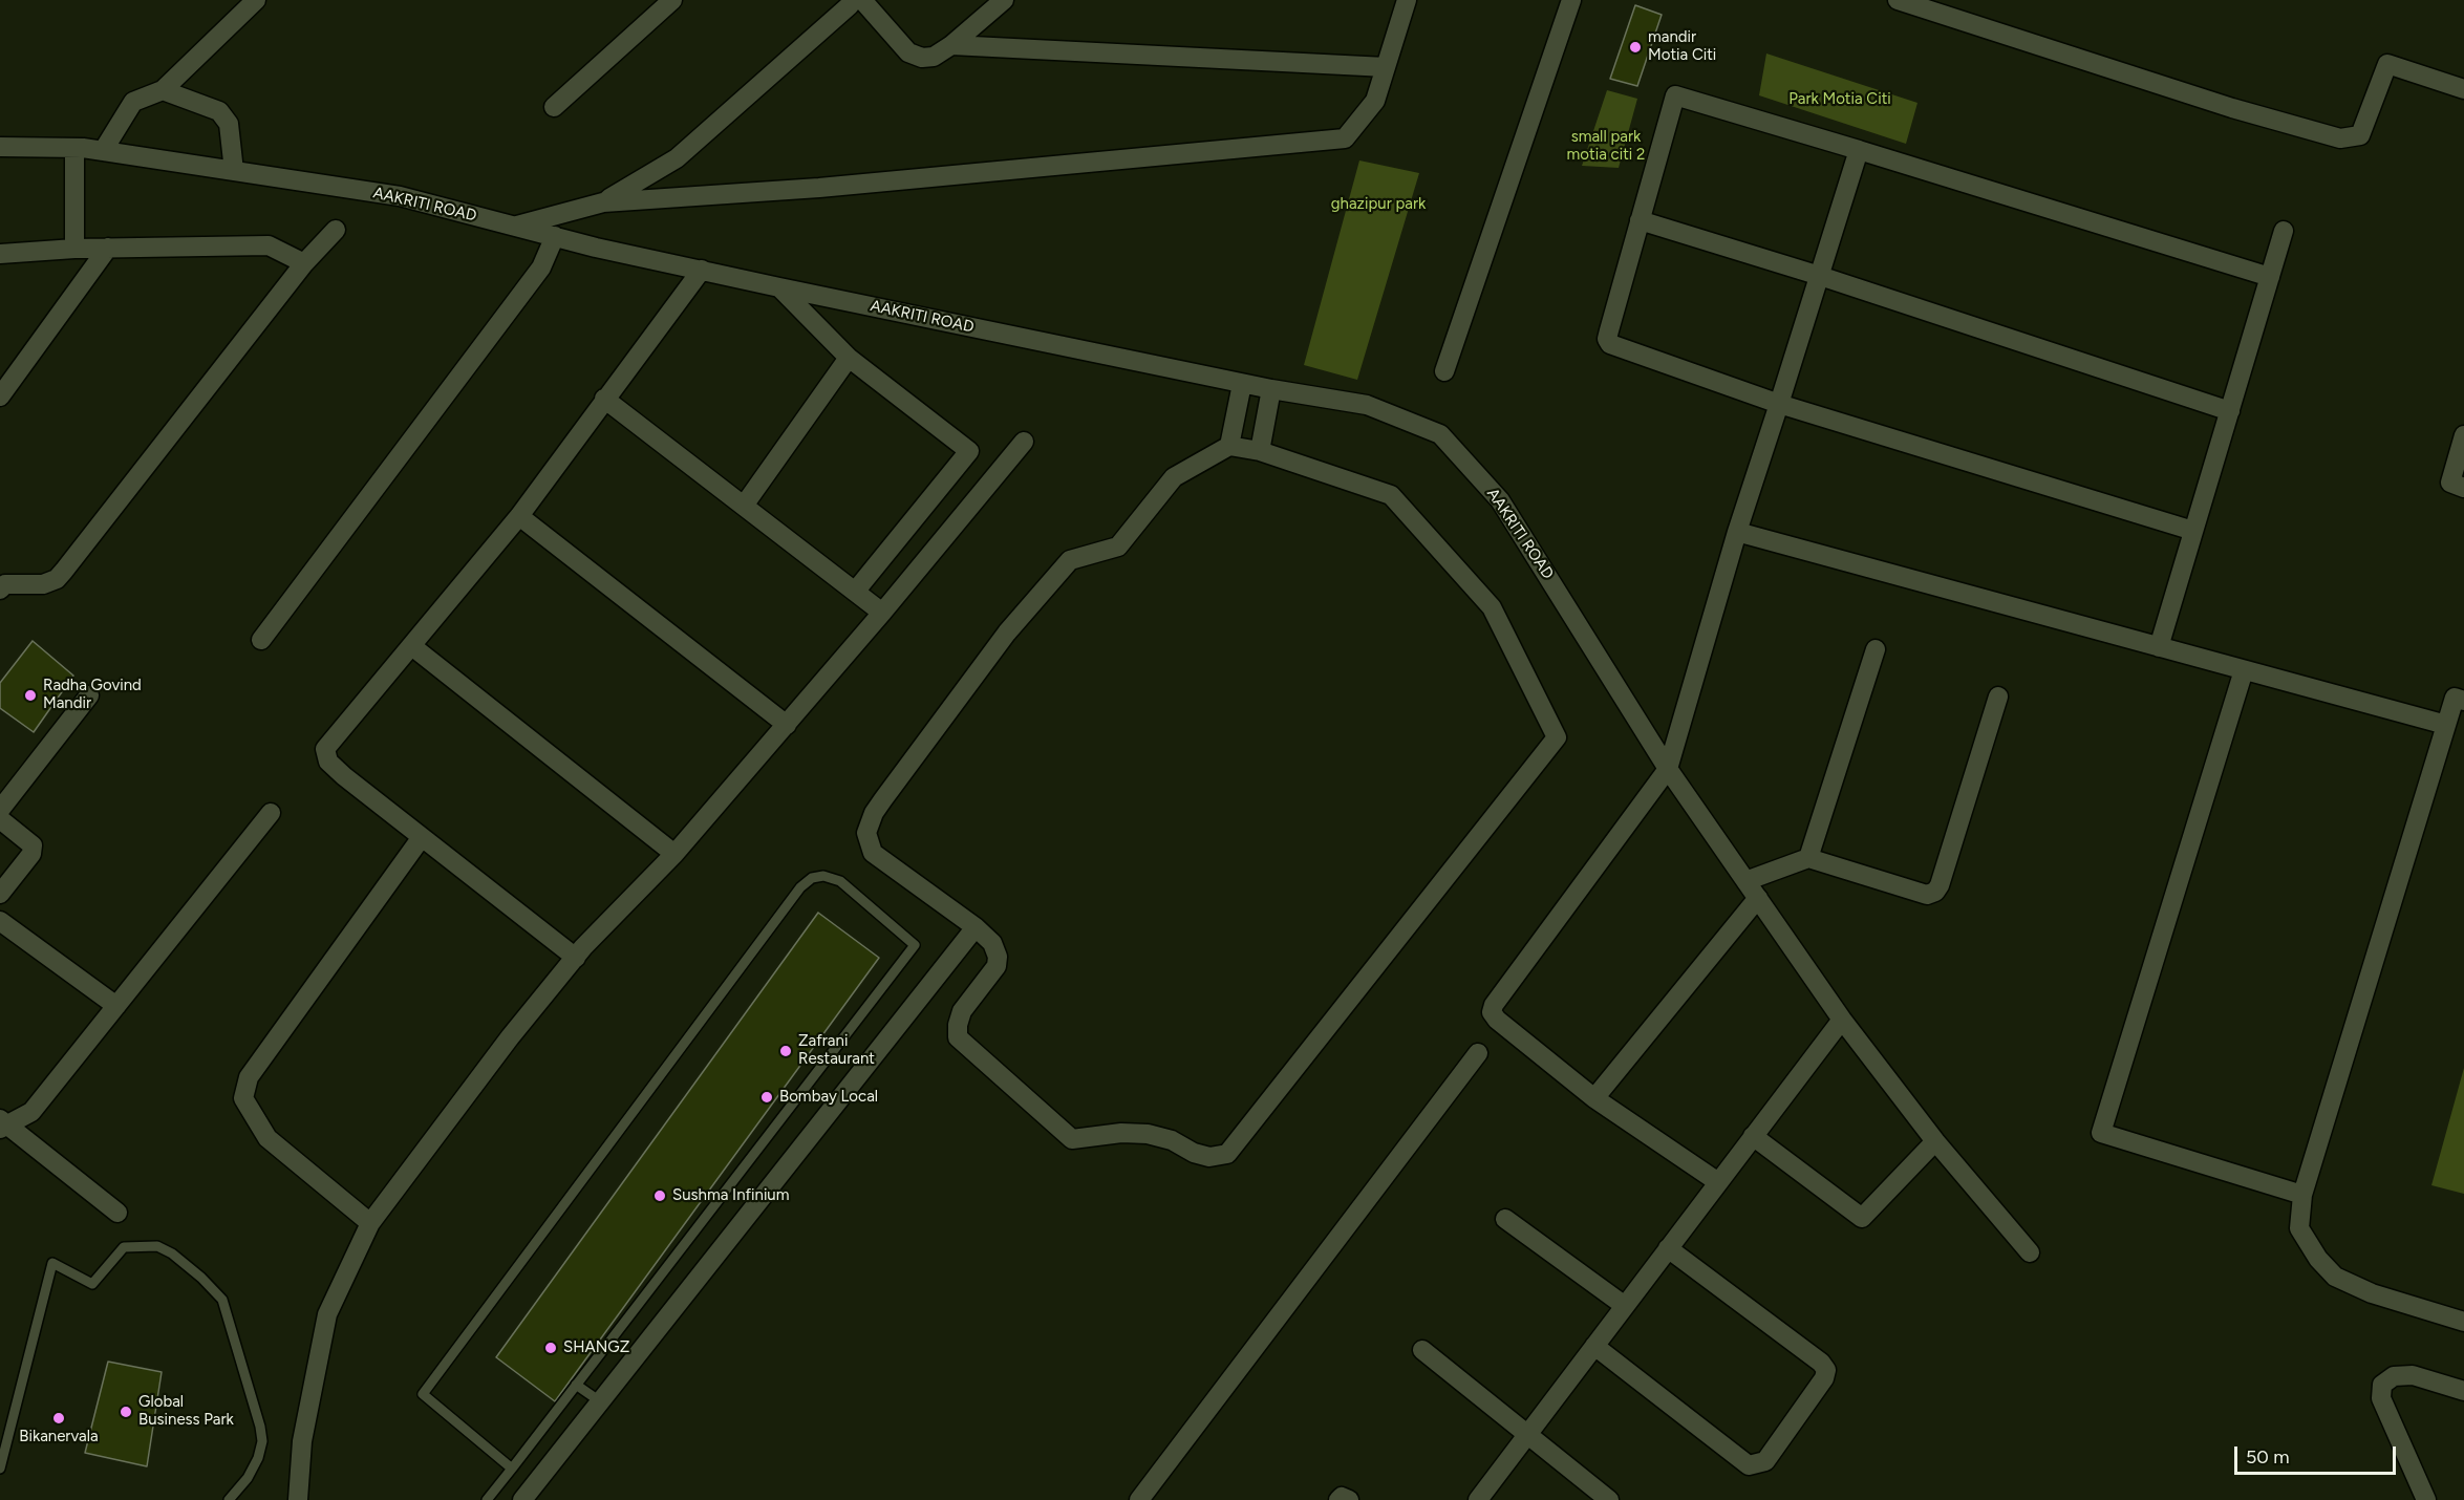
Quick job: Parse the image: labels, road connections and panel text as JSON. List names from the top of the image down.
{
  "streets": {
    "street": ["AAKRITI ROAD"]
  },
  "parks": ["Park Motia Citi", "small park motia citi 2", "ghazipur park"],
  "places": [
    "mandir Motia Citi",
    "Radha Govind Mandir",
    "Zafrani Restaurant",
    "Bombay Local",
    "Sushma Infinium",
    "SHANGZ",
    "Global Business Park",
    "Bikanervala"
  ],
  "scale_bar": "50 m"
}
